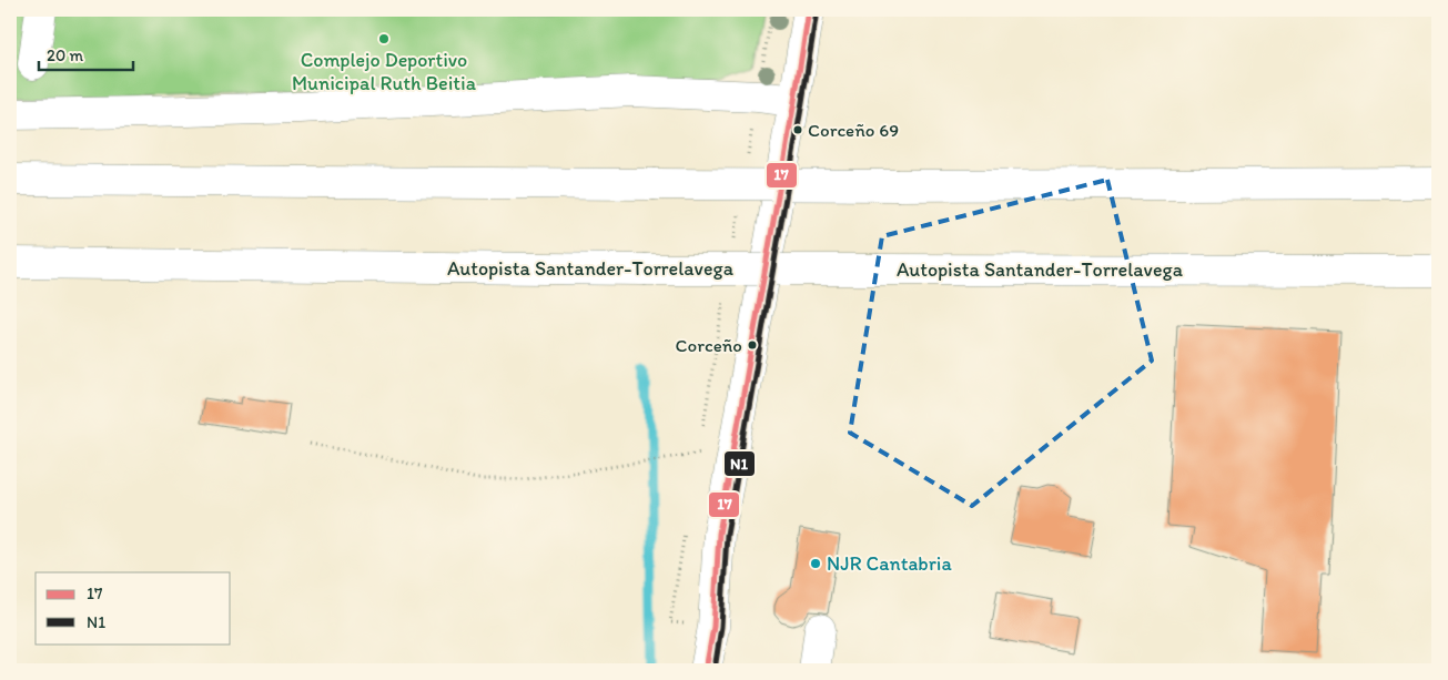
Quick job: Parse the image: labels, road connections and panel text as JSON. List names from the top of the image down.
{
  "streets": {
    "main road": ["Autopista Santander-Torrelavega"]
  },
  "places": [
    "Complejo Deportivo Municipal Ruth Beitia",
    "Corceño 69",
    "Corceño",
    "NJR Cantabria"
  ],
  "lines": ["transit line 17", "transit line N1"],
  "legend": ["17", "N1"],
  "scale_bar": "20 m"
}
